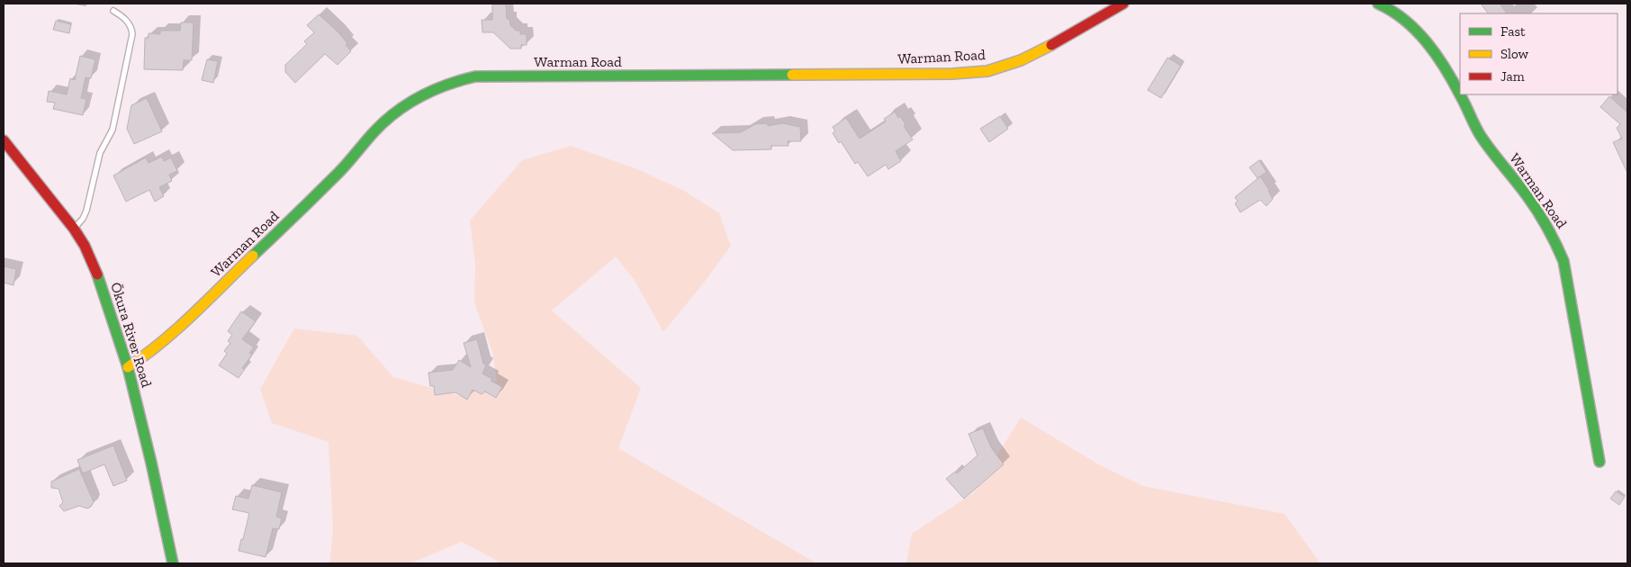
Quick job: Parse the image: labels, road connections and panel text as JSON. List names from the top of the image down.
{
  "streets": {
    "street": ["Warman Road", "Ōkura River Road"]
  },
  "crossings": [
    ["Warman Road", "Ōkura River Road"]
  ],
  "legend": ["Fast", "Slow", "Jam"]
}
